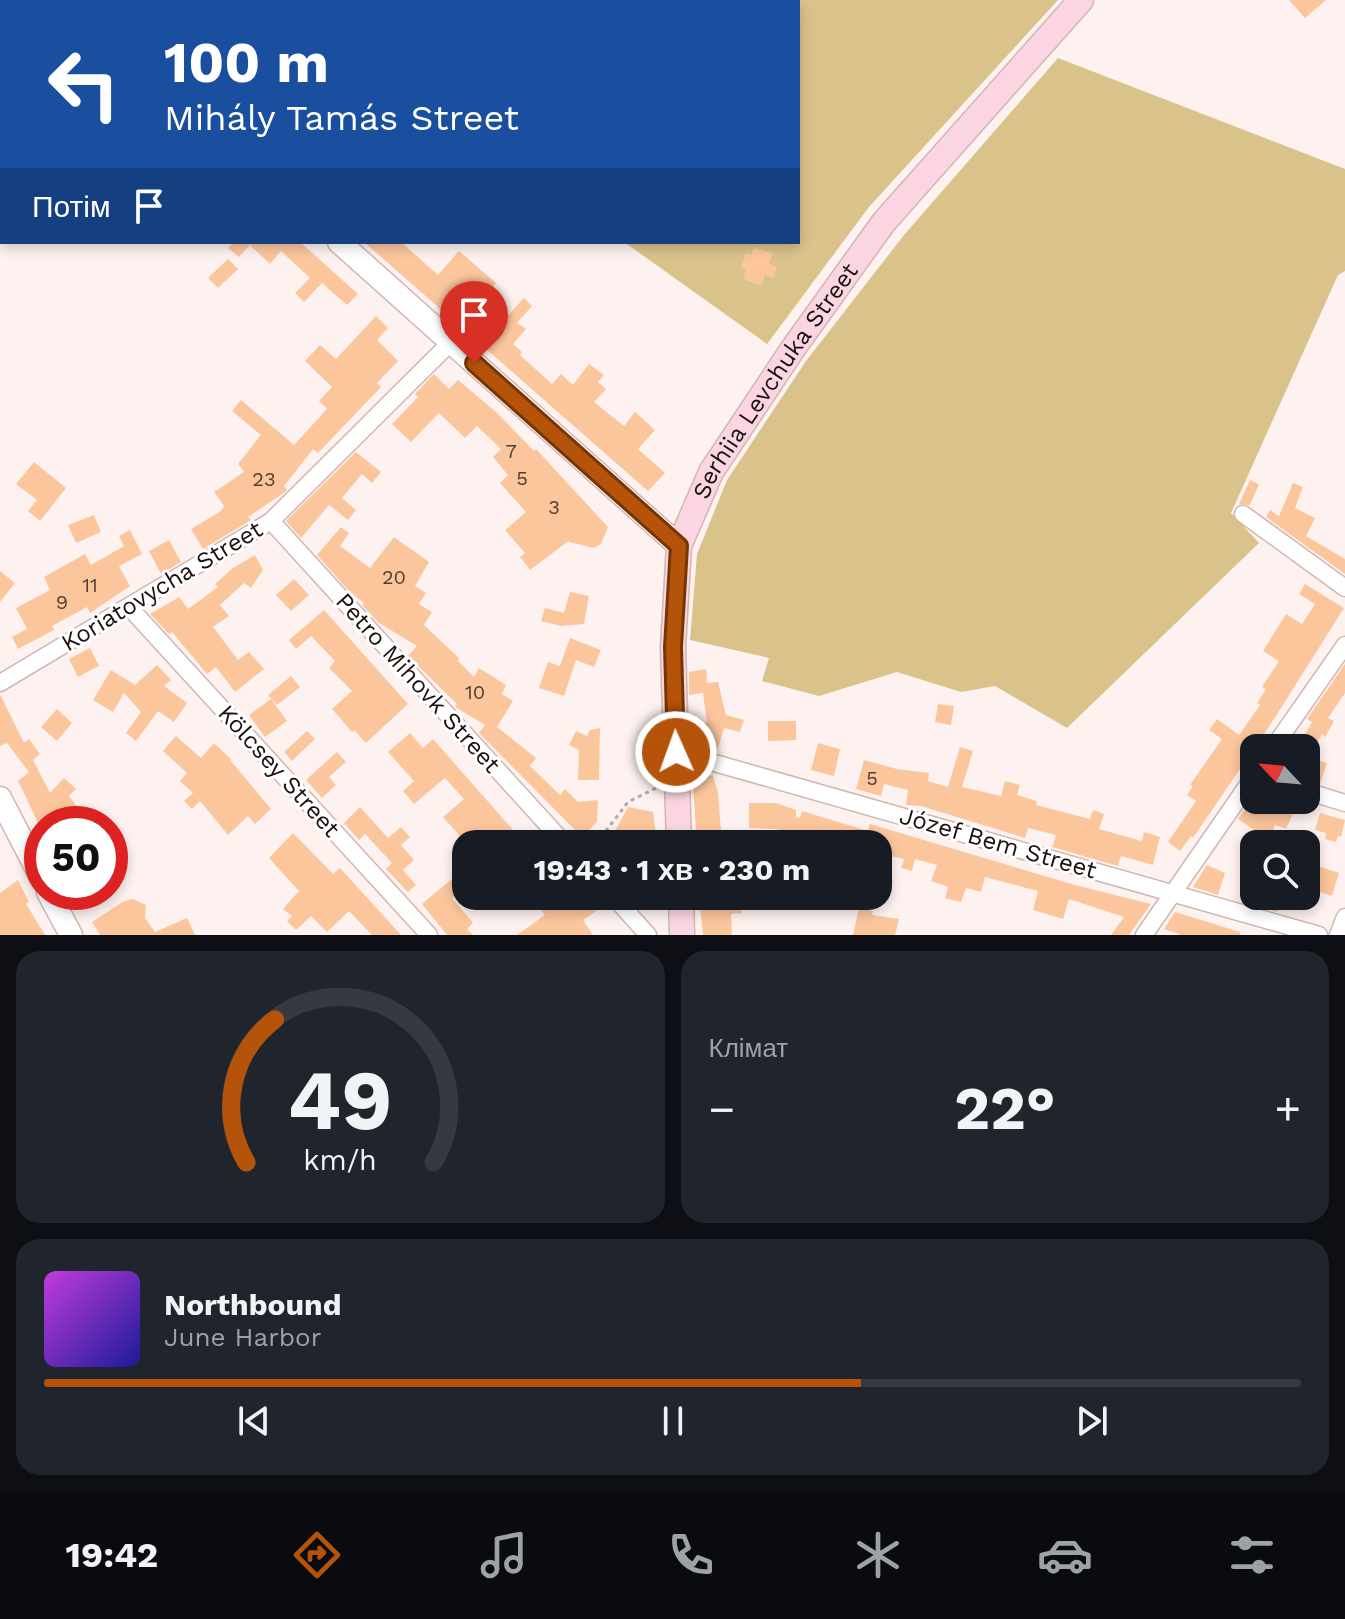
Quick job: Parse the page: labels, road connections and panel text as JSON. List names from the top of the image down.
{
  "streets": {
    "main road": ["Serhiia Levchuka Street"],
    "street": [
      "Koriatovycha Street",
      "Petro Mihovk Street",
      "Kölcsey Street",
      "Józef Bem Street"
    ]
  },
  "crossings": [
    ["Serhiia Levchuka Street", "Józef Bem Street"],
    ["Koriatovycha Street", "Petro Mihovk Street"],
    ["Koriatovycha Street", "Kölcsey Street"]
  ],
  "house_numbers": [
    "7",
    "5",
    "23",
    "3",
    "20",
    "11",
    "9",
    "10",
    "5"
  ],
  "north": "top left",
  "page": {
    "turn": ["100 m", "Mihály Tamás Street"],
    "then": "Потім",
    "limit": "50",
    "trip": "19:43 · 1 хв · 230 m",
    "tile": "Клімат",
    "heat": ["−", "22°", "+"],
    "song": ["Northbound", "June Harbor"],
    "tabs": "19:42",
    "gauge": ["49", "km/h"]
  }
}
